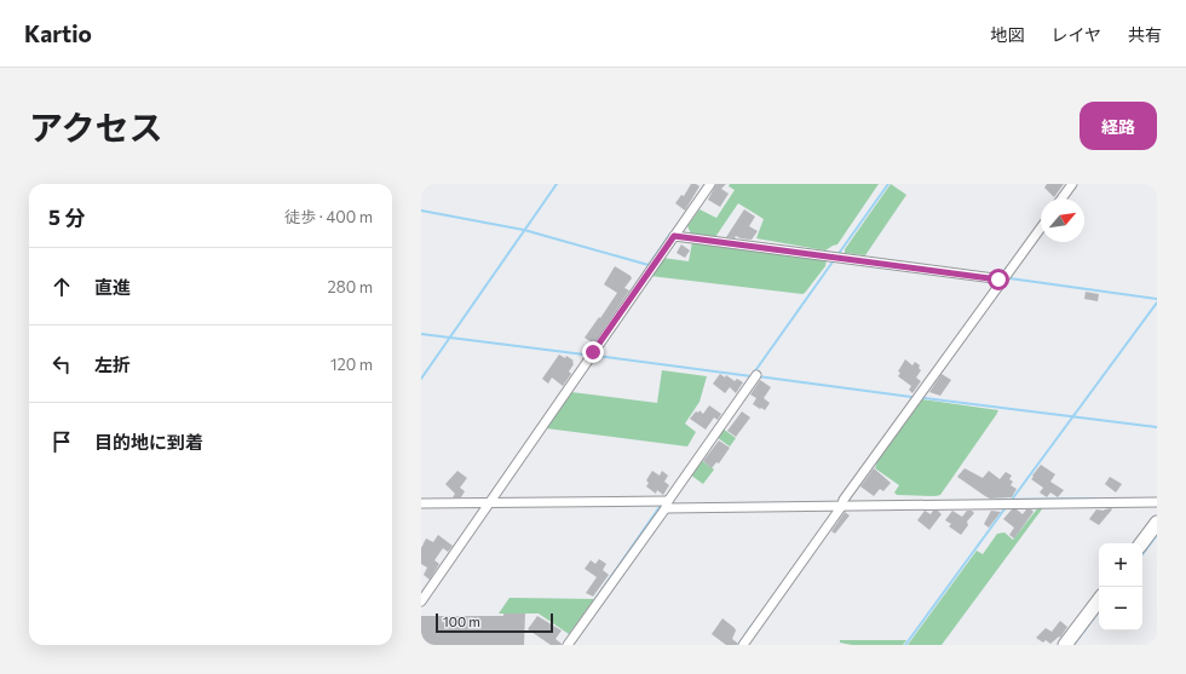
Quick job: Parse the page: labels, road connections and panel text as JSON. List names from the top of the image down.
{
  "scale_bar": "100 m",
  "north": "top right",
  "page": {
    "header": "Kartio",
    "nav": ["地図", "レイヤ", "共有"],
    "title": "アクセス",
    "buttons": "経路",
    "heading": ["5 分", "徒歩 · 400 m"],
    "list": [
      ["直進", "280 m"],
      ["左折", "120 m"],
      "目的地に到着"
    ],
    "map_buttons": ["+", "−"],
    "scale": "100 m"
  }
}
